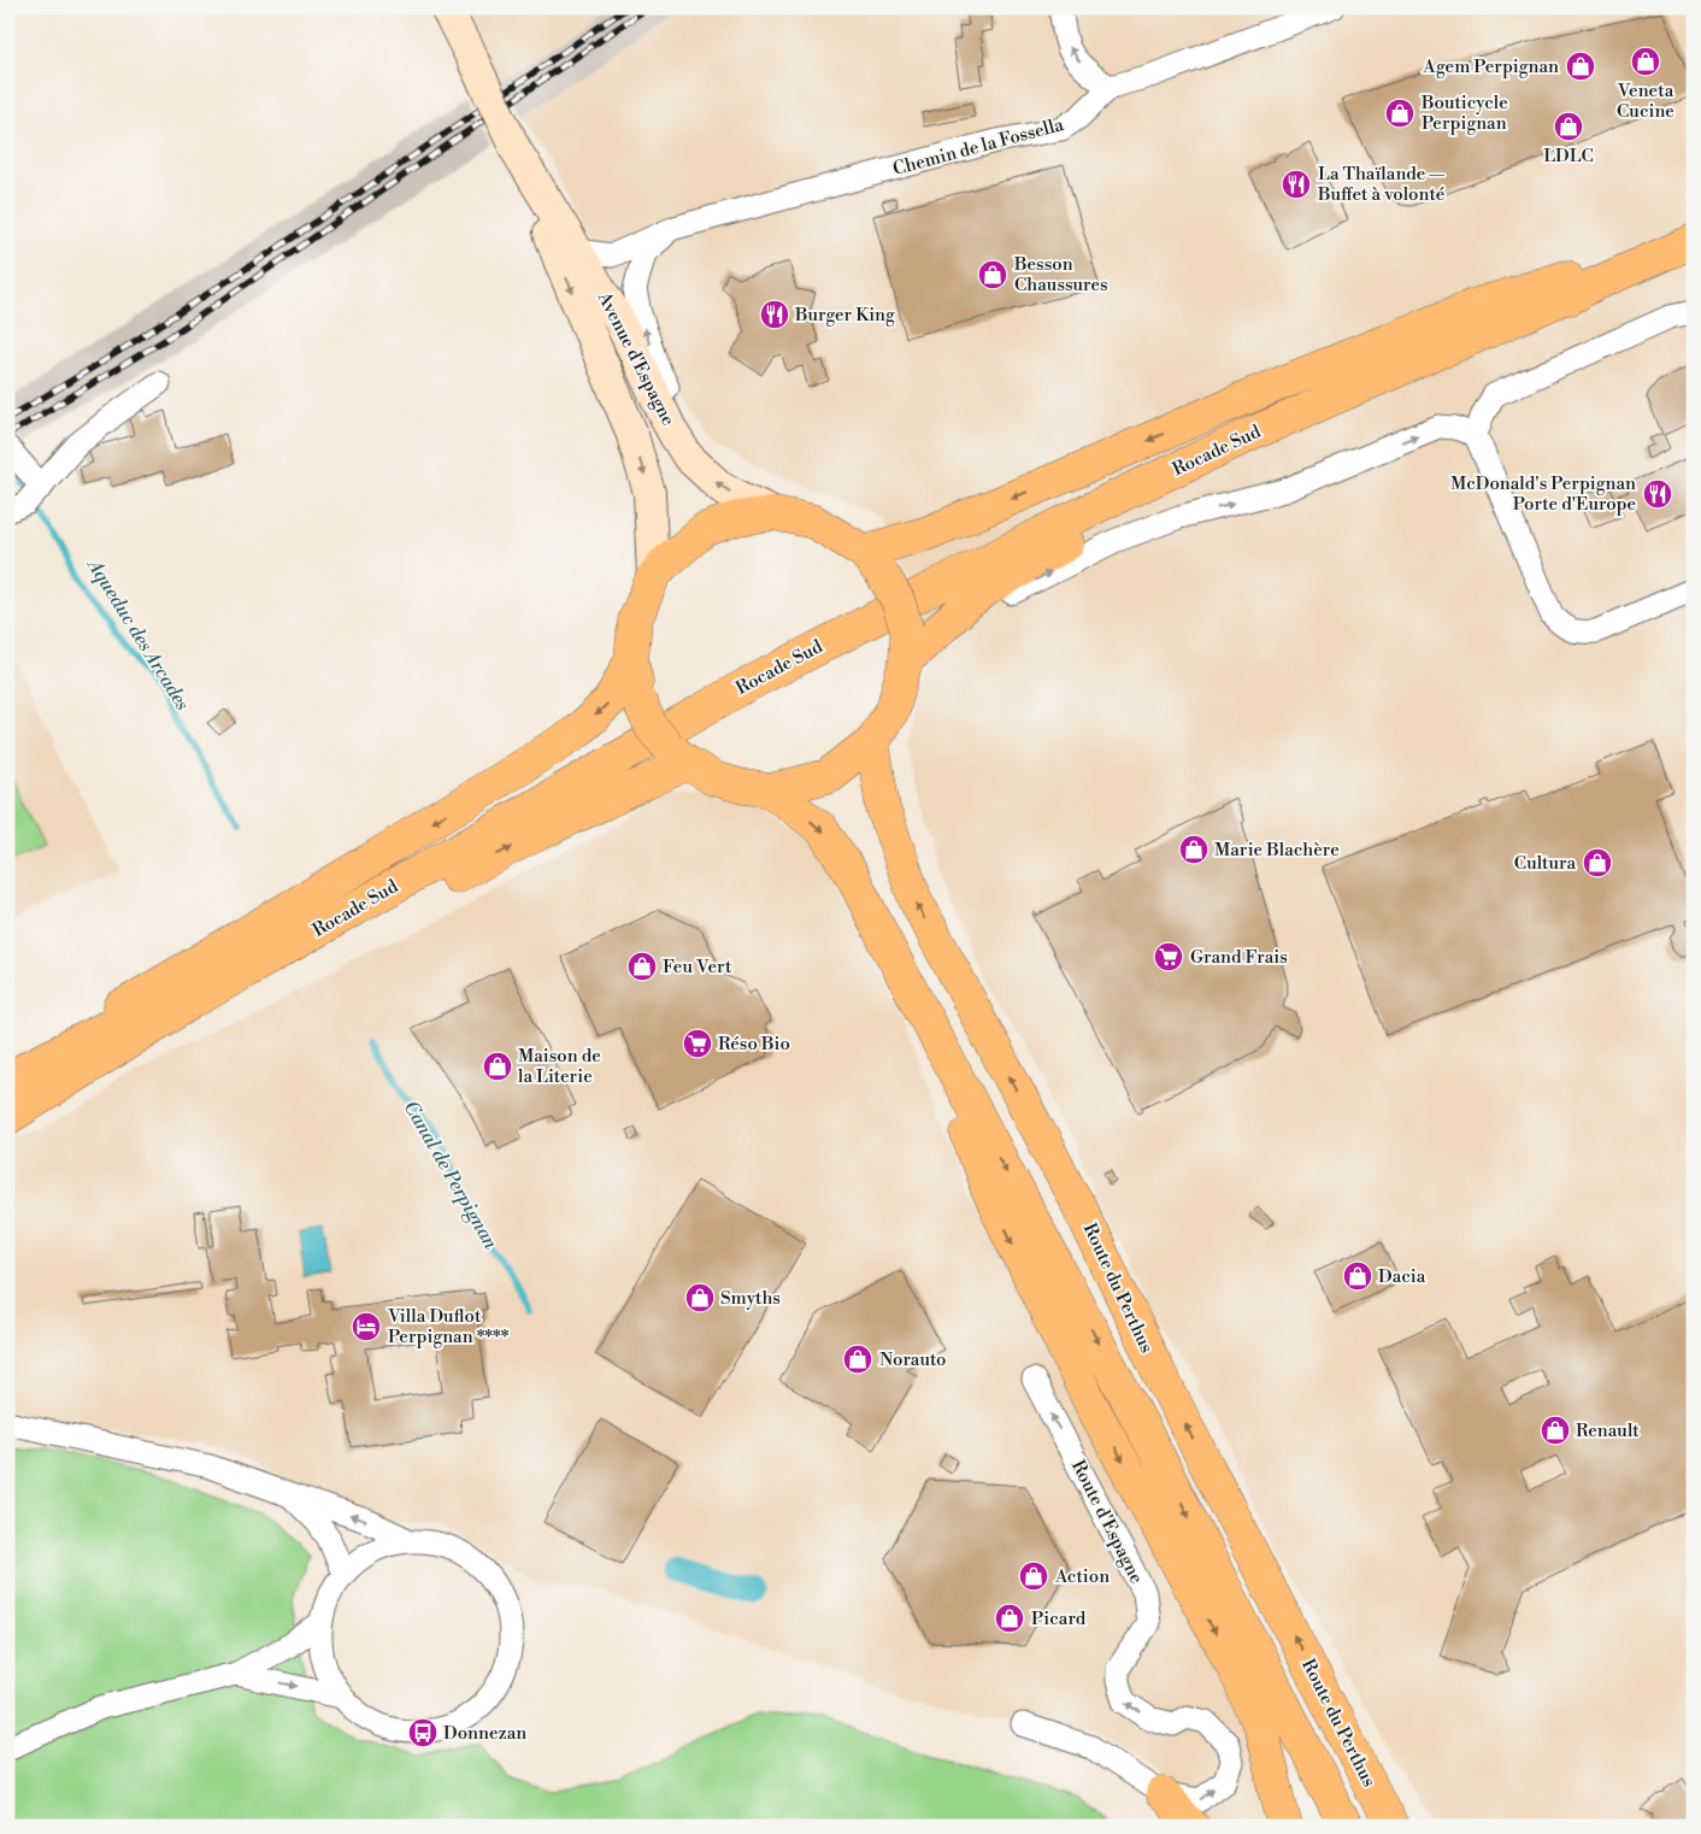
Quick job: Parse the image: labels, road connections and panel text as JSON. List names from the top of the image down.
{
  "streets": {
    "main road": ["Avenue d'Espagne", "Rocade Sud", "Route du Perthus"],
    "street": ["Chemin de la Fossella", "Route d'Espagne"]
  },
  "crossings": [
    ["Chemin de la Fossella", "Avenue d'Espagne"]
  ],
  "water": ["Aqueduc des Arcades", "Canal de Perpignan"],
  "places": {
    "shop": [
      "Veneta Cucine",
      "Agem Perpignan",
      "Bouticycle Perpignan",
      "LDLC",
      "Besson Chaussures",
      "Marie Blachère",
      "Cultura",
      "Feu Vert",
      "Maison de la Literie",
      "Dacia",
      "Smyths",
      "Norauto",
      "Renault",
      "Action",
      "Picard"
    ],
    "restaurant": ["La Thaïlande — Buffet à volonté", "Burger King", "McDonald's Perpignan Porte d'Europe"],
    "supermarket": ["Grand Frais", "Réso Bio"],
    "hotel": ["Villa Duflot Perpignan ****"],
    "bus stop": ["Donnezan"]
  }
}
